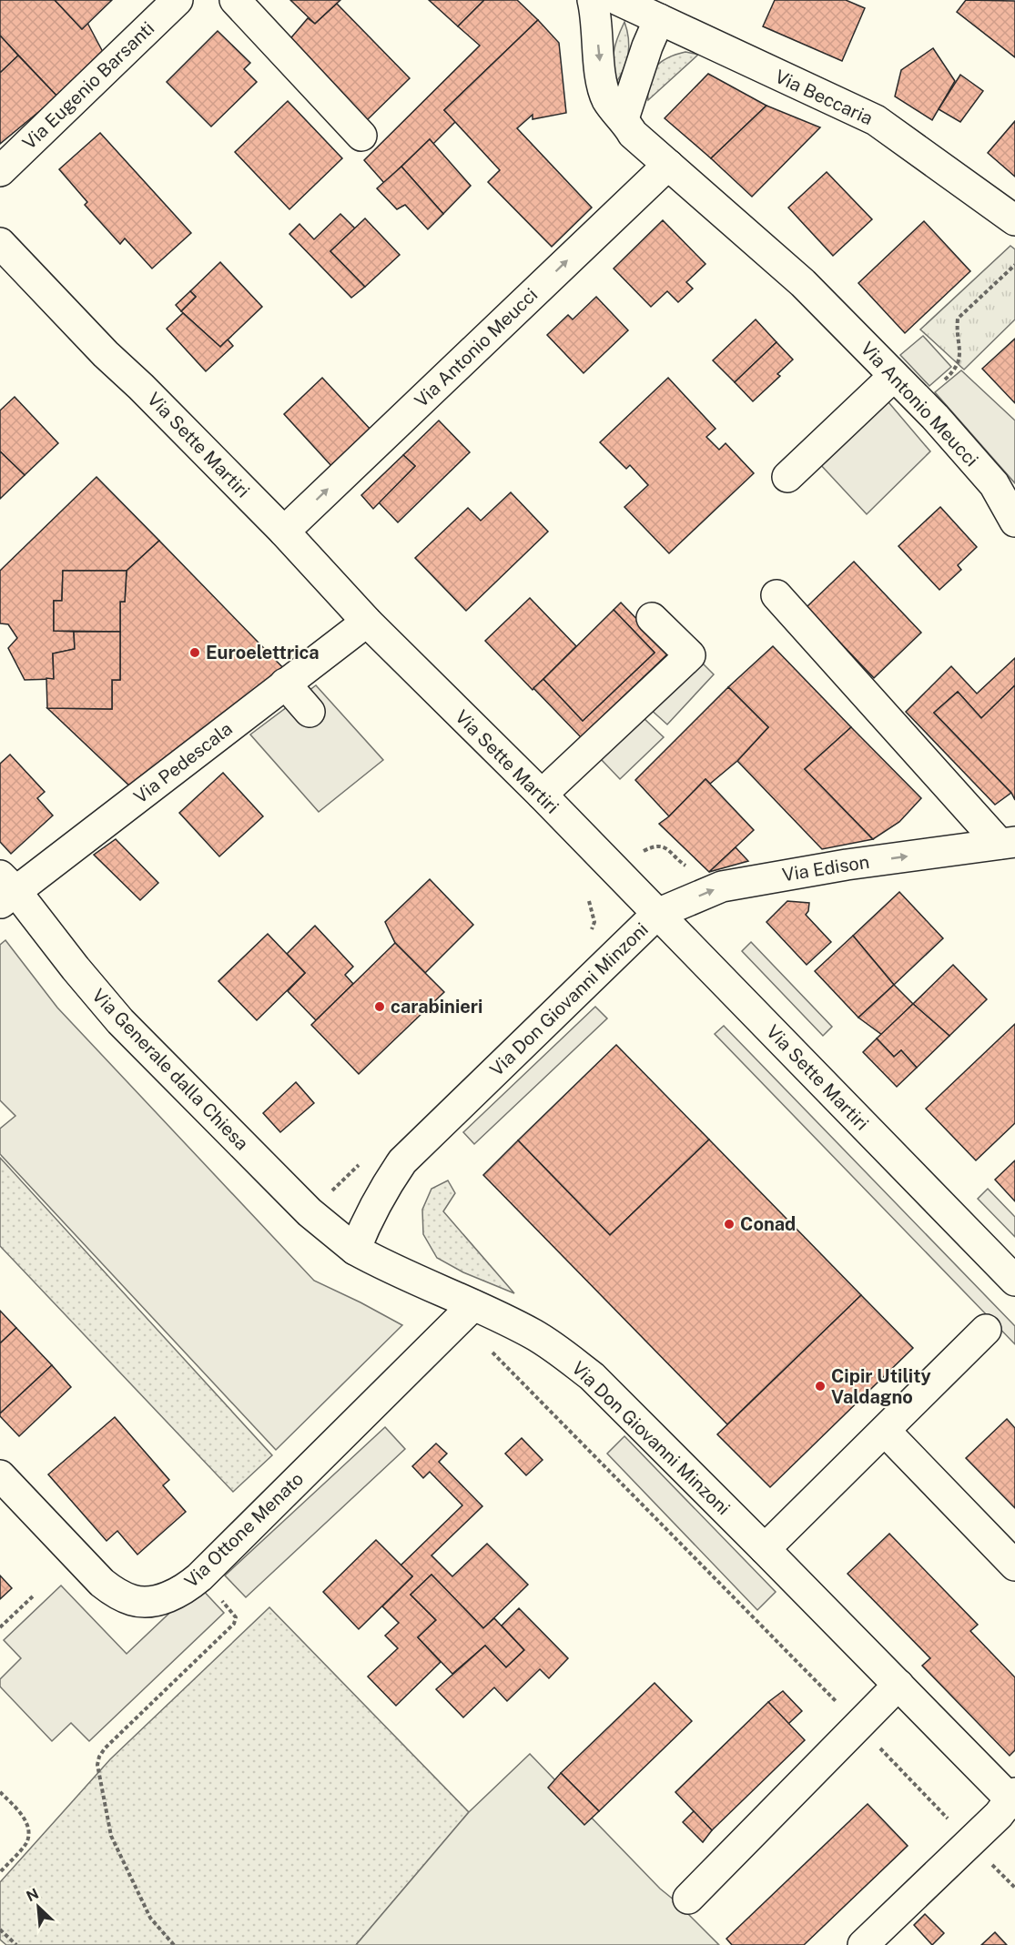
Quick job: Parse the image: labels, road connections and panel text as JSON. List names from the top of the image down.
{
  "streets": {
    "street": [
      "Via Eugenio Barsanti",
      "Via Beccaria",
      "Via Antonio Meucci",
      "Via Sette Martiri",
      "Via Pedescala",
      "Via Edison",
      "Via Don Giovanni Minzoni",
      "Via Generale dalla Chiesa",
      "Via Ottone Menato"
    ]
  },
  "crossings": [
    ["Via Antonio Meucci", "Via Sette Martiri"],
    ["Via Sette Martiri", "Via Pedescala"],
    ["Via Sette Martiri", "Via Edison"],
    ["Via Sette Martiri", "Via Don Giovanni Minzoni"],
    ["Via Pedescala", "Via Generale dalla Chiesa"],
    ["Via Edison", "Via Don Giovanni Minzoni"],
    ["Via Don Giovanni Minzoni", "Via Generale dalla Chiesa"],
    ["Via Don Giovanni Minzoni", "Via Ottone Menato"]
  ],
  "one_way": ["Via Edison"],
  "places": [
    "Euroelettrica",
    "carabinieri",
    "Conad",
    "Cipir Utility Valdagno"
  ],
  "north": "top left"
}
